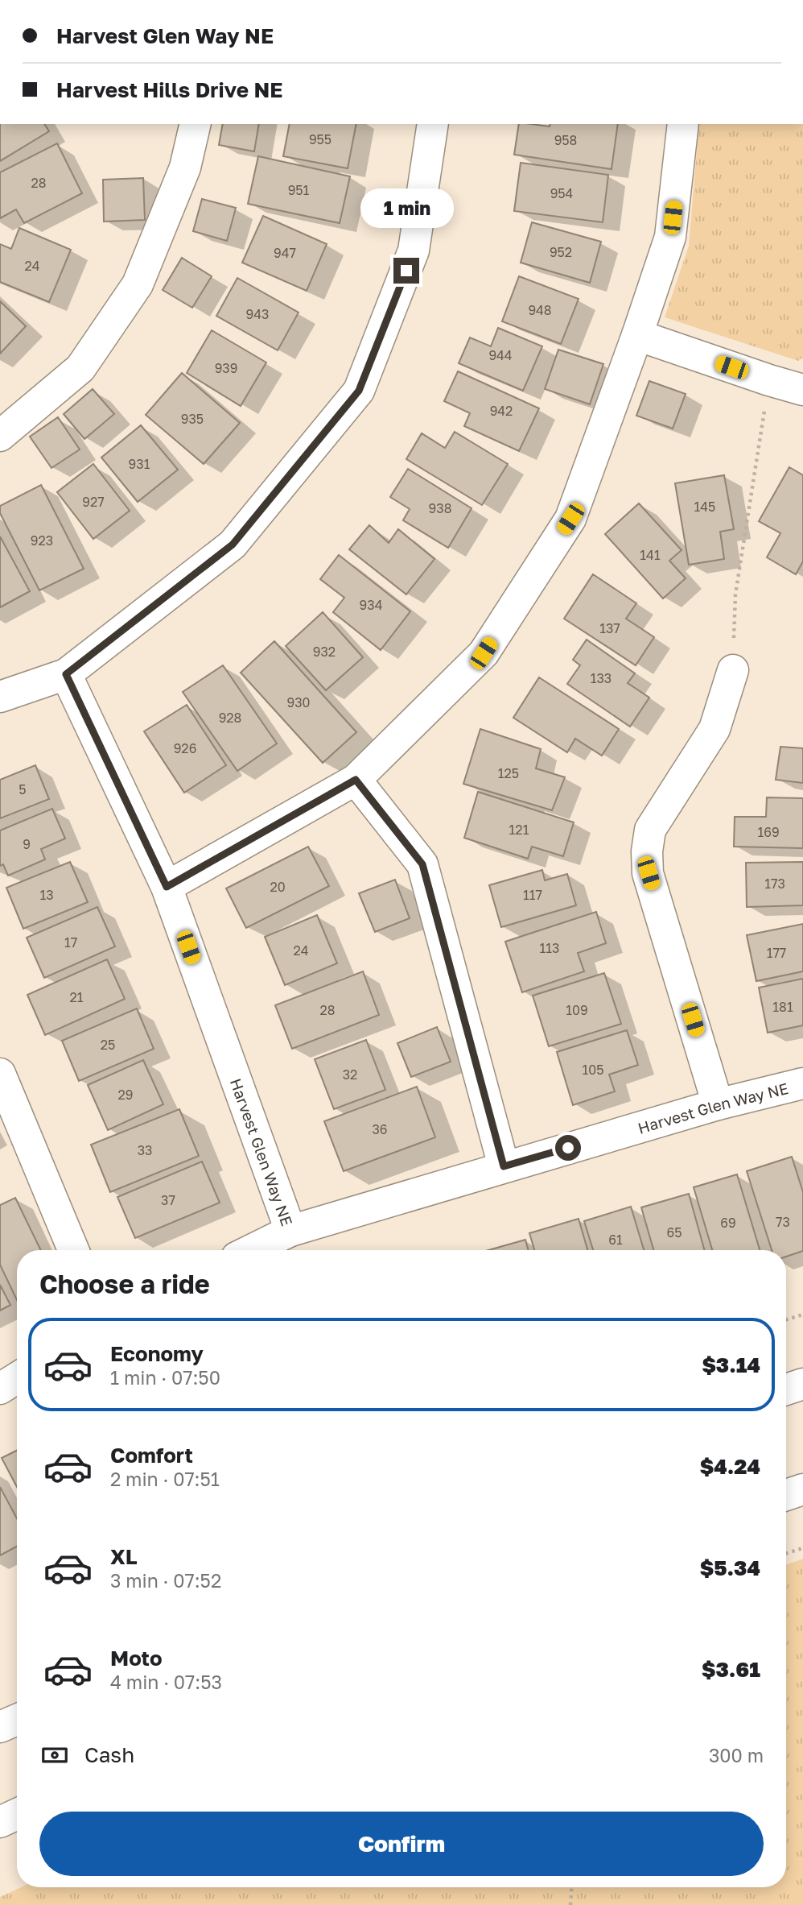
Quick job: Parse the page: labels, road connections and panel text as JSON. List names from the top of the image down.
{
  "streets": {
    "street": ["Harvest Glen Way NE"]
  },
  "house_numbers": [
    "955",
    "958",
    "28",
    "951",
    "954",
    "952",
    "947",
    "24",
    "948",
    "943",
    "944",
    "939",
    "942",
    "935",
    "931",
    "927",
    "145",
    "938",
    "923",
    "141",
    "934",
    "137",
    "932",
    "133",
    "930",
    "928",
    "926",
    "125",
    "5",
    "121",
    "169",
    "9",
    "173",
    "20",
    "13",
    "117",
    "17",
    "113",
    "24",
    "177",
    "21",
    "181",
    "28",
    "109",
    "25",
    "105",
    "32",
    "29",
    "36",
    "33",
    "37",
    "73",
    "69",
    "65",
    "61"
  ],
  "page": {
    "banner": ["Harvest Glen Way NE", "Harvest Hills Drive NE"],
    "bubble": "1 min",
    "heading": "Choose a ride",
    "list": [
      {
        "name": "Economy",
        "note": "1 min · 07:50",
        "value": "$3.14"
      },
      {
        "name": "Comfort",
        "note": "2 min · 07:51",
        "value": "$4.24"
      },
      {
        "name": "XL",
        "note": "3 min · 07:52",
        "value": "$5.34"
      },
      {
        "name": "Moto",
        "note": "4 min · 07:53",
        "value": "$3.61"
      }
    ],
    "pay": ["Cash", "300 m"],
    "buttons": "Confirm"
  }
}
